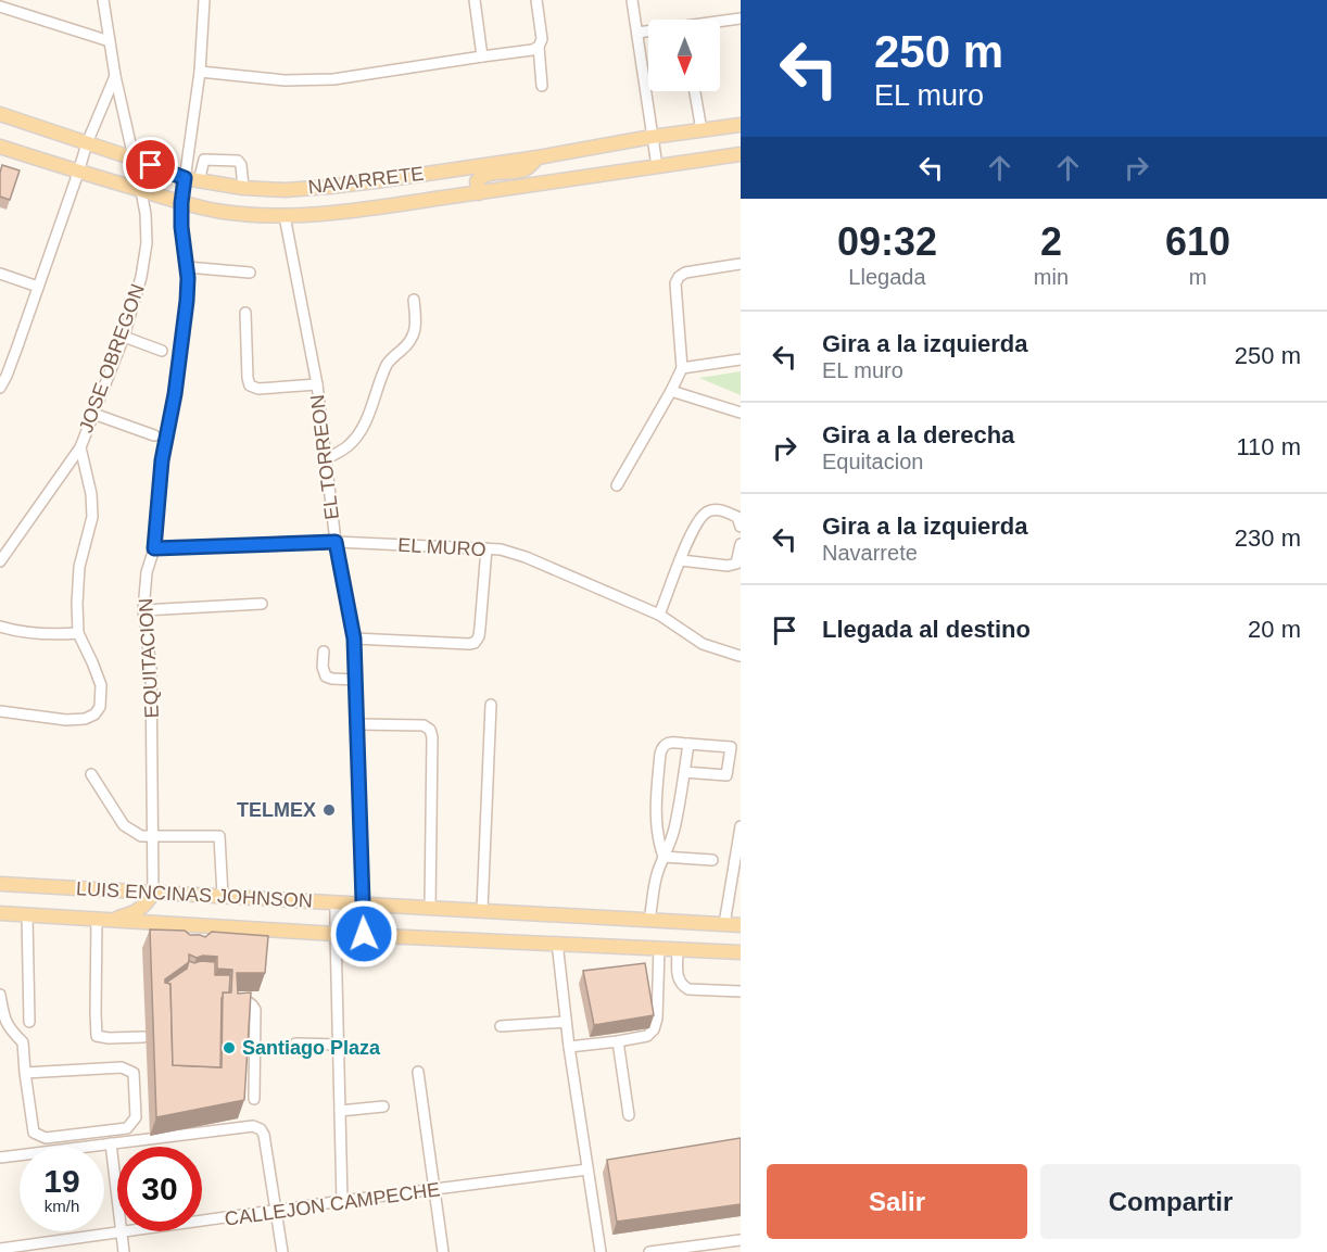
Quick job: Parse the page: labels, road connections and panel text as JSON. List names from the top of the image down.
{
  "streets": {
    "main road": ["NAVARRETE", "LUIS ENCINAS JOHNSON"],
    "street": [
      "JOSE OBREGON",
      "EL TORREON",
      "EL MURO",
      "EQUITACION",
      "CALLEJON CAMPECHE"
    ]
  },
  "crossings": [
    ["NAVARRETE", "JOSE OBREGON"],
    ["NAVARRETE", "EL TORREON"],
    ["NAVARRETE", "EQUITACION"],
    ["EL TORREON", "EL MURO"],
    ["EL TORREON", "LUIS ENCINAS JOHNSON"],
    ["EL MURO", "EQUITACION"],
    ["EQUITACION", "LUIS ENCINAS JOHNSON"]
  ],
  "places": ["TELMEX", "Santiago Plaza"],
  "north": "bottom",
  "page": {
    "turn": ["250 m", "EL muro"],
    "eta": [
      "09:32",
      "Llegada",
      "2",
      "min",
      "610",
      "m"
    ],
    "list": [
      {
        "name": "Gira a la izquierda",
        "note": "EL muro",
        "value": "250 m"
      },
      {
        "name": "Gira a la derecha",
        "note": "Equitacion",
        "value": "110 m"
      },
      {
        "name": "Gira a la izquierda",
        "note": "Navarrete",
        "value": "230 m"
      },
      {
        "name": "Llegada al destino",
        "value": "20 m"
      }
    ],
    "speed": "19 km/h",
    "limit": "30",
    "buttons": ["Salir", "Compartir"]
  }
}
